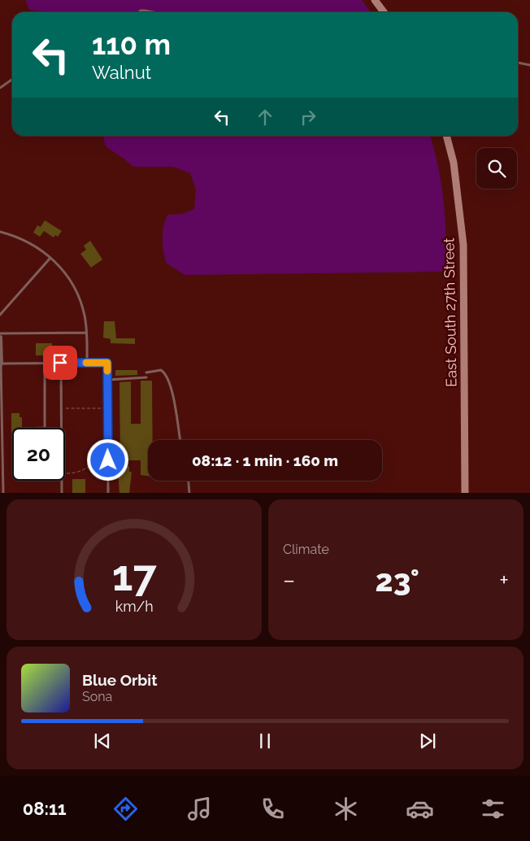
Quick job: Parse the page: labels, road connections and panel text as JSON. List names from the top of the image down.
{
  "streets": {
    "main road": ["East South 27th Street"]
  },
  "page": {
    "turn": ["110 m", "Walnut"],
    "limit": "20",
    "trip": "08:12 · 1 min · 160 m",
    "tile": "Climate",
    "heat": ["−", "23°", "+"],
    "song": ["Blue Orbit", "Sona"],
    "tabs": "08:11",
    "gauge": ["17", "km/h"]
  }
}
